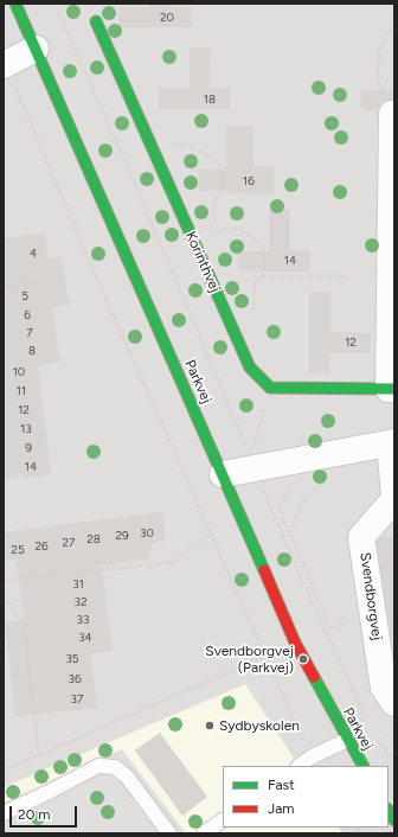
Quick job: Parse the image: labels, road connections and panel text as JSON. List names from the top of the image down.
{
  "streets": {
    "street": ["Korinthvej", "Parkvej", "Svendborgvej"]
  },
  "places": ["Svendborgvej (Parkvej)", "Sydbyskolen"],
  "house_numbers": [
    "20",
    "18",
    "16",
    "4",
    "14",
    "5",
    "6",
    "7",
    "12",
    "8",
    "10",
    "11",
    "12",
    "13",
    "9",
    "14",
    "30",
    "29",
    "28",
    "27",
    "26",
    "25",
    "31",
    "32",
    "33",
    "34",
    "35",
    "36",
    "37"
  ],
  "legend": ["Fast", "Jam"],
  "scale_bar": "20 m"
}
